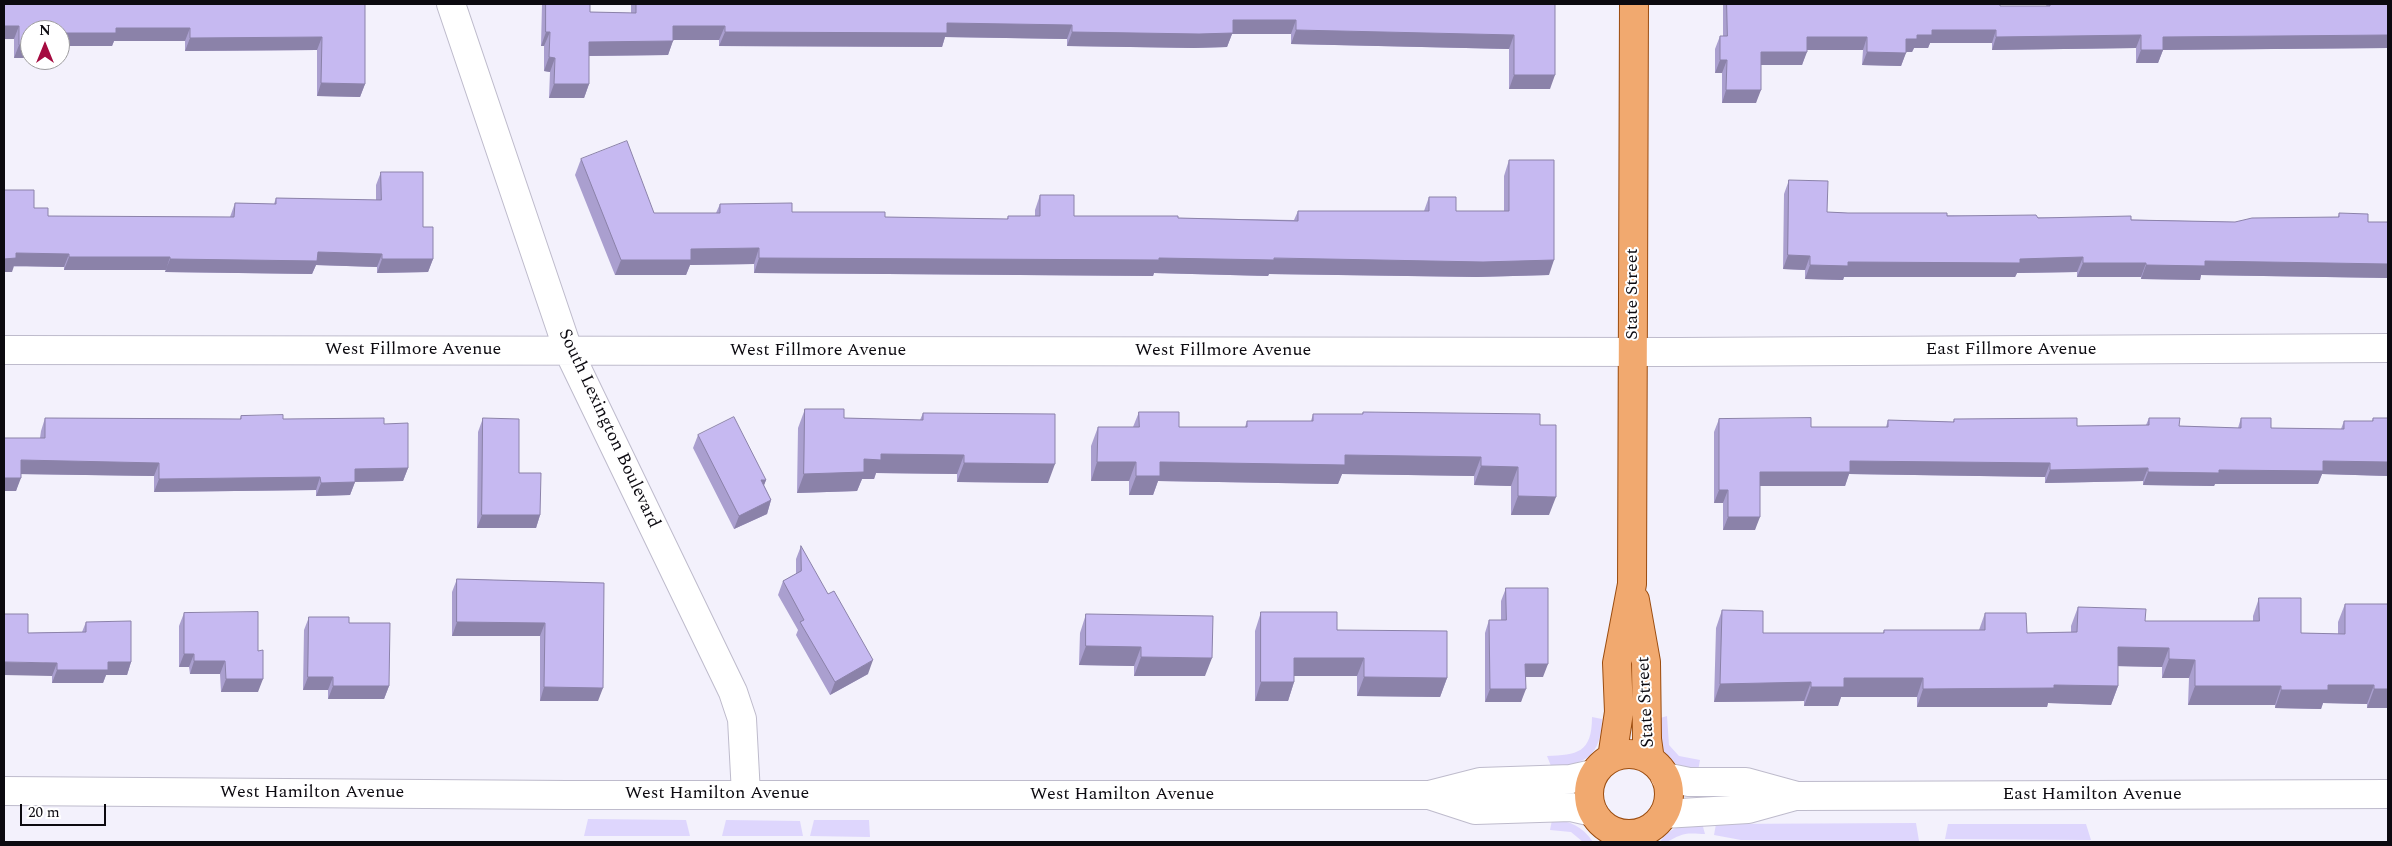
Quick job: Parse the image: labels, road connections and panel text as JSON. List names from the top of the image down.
{
  "streets": {
    "main road": ["State Street"],
    "street": [
      "West Fillmore Avenue",
      "East Fillmore Avenue",
      "South Lexington Boulevard",
      "West Hamilton Avenue",
      "East Hamilton Avenue"
    ]
  },
  "crossings": [
    ["State Street", "West Fillmore Avenue"],
    ["State Street", "East Fillmore Avenue"],
    ["State Street", "West Hamilton Avenue"],
    ["State Street", "East Hamilton Avenue"],
    ["West Fillmore Avenue", "East Fillmore Avenue"],
    ["West Fillmore Avenue", "South Lexington Boulevard"],
    ["South Lexington Boulevard", "West Hamilton Avenue"],
    ["West Hamilton Avenue", "East Hamilton Avenue"]
  ],
  "scale_bar": "20 m",
  "north": "top"
}
